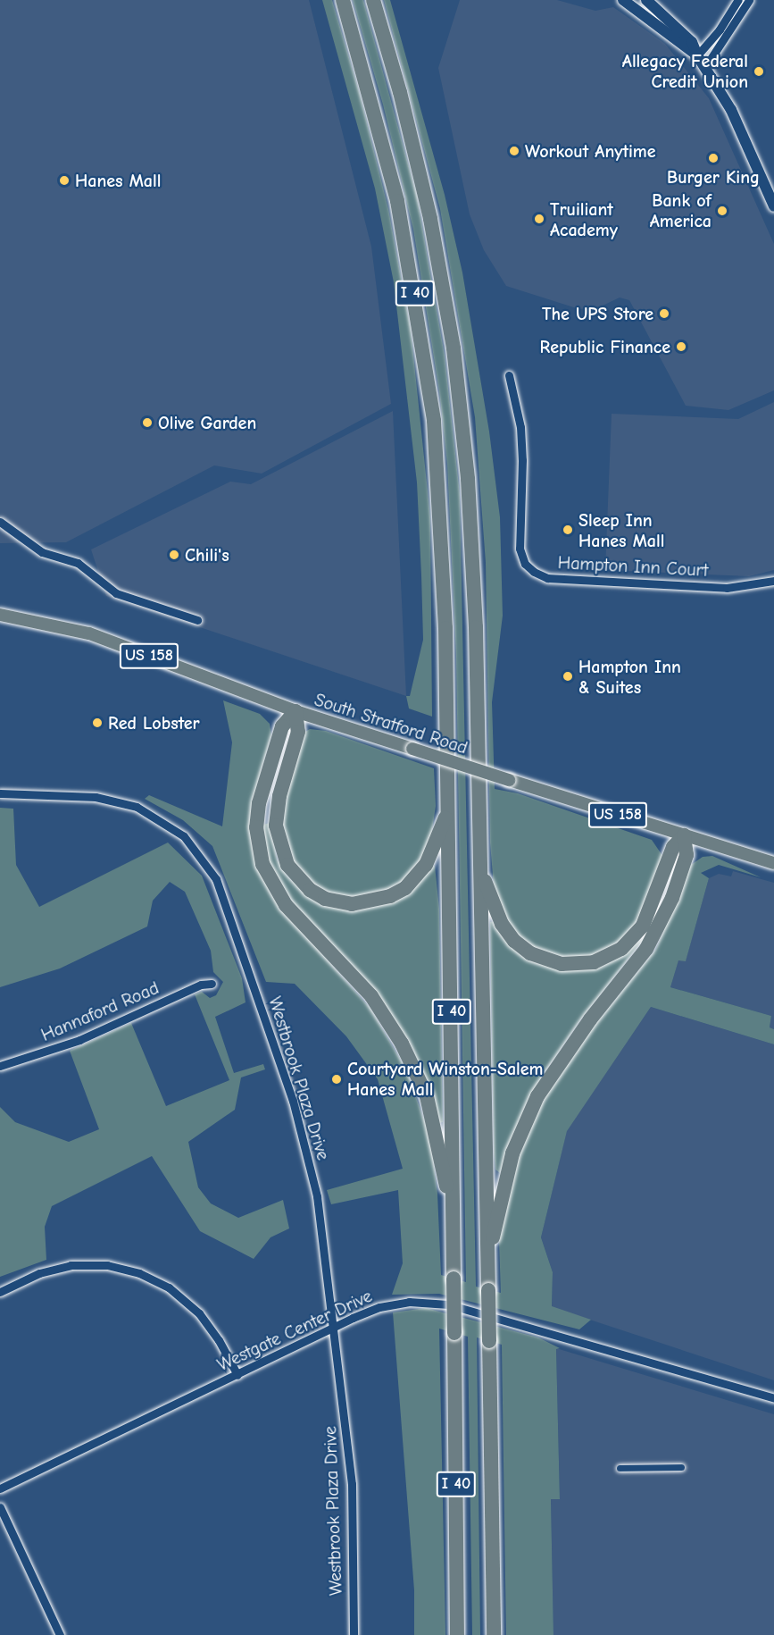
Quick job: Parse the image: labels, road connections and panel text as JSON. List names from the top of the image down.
{
  "streets": {
    "highway": ["I 40"],
    "main road": ["US 158", "South Stratford Road"],
    "street": [
      "Hampton Inn Court",
      "Hannaford Road",
      "Westbrook Plaza Drive",
      "Westgate Center Drive"
    ]
  },
  "crossings": [
    ["Westbrook Plaza Drive", "Westgate Center Drive"]
  ],
  "places": [
    "Allegacy Federal Credit Union",
    "Workout Anytime",
    "Burger King",
    "Hanes Mall",
    "Bank of America",
    "Truiliant Academy",
    "The UPS Store",
    "Republic Finance",
    "Olive Garden",
    "Sleep Inn Hanes Mall",
    "Chili's",
    "Hampton Inn & Suites",
    "Red Lobster",
    "Courtyard Winston-Salem Hanes Mall"
  ]
}
